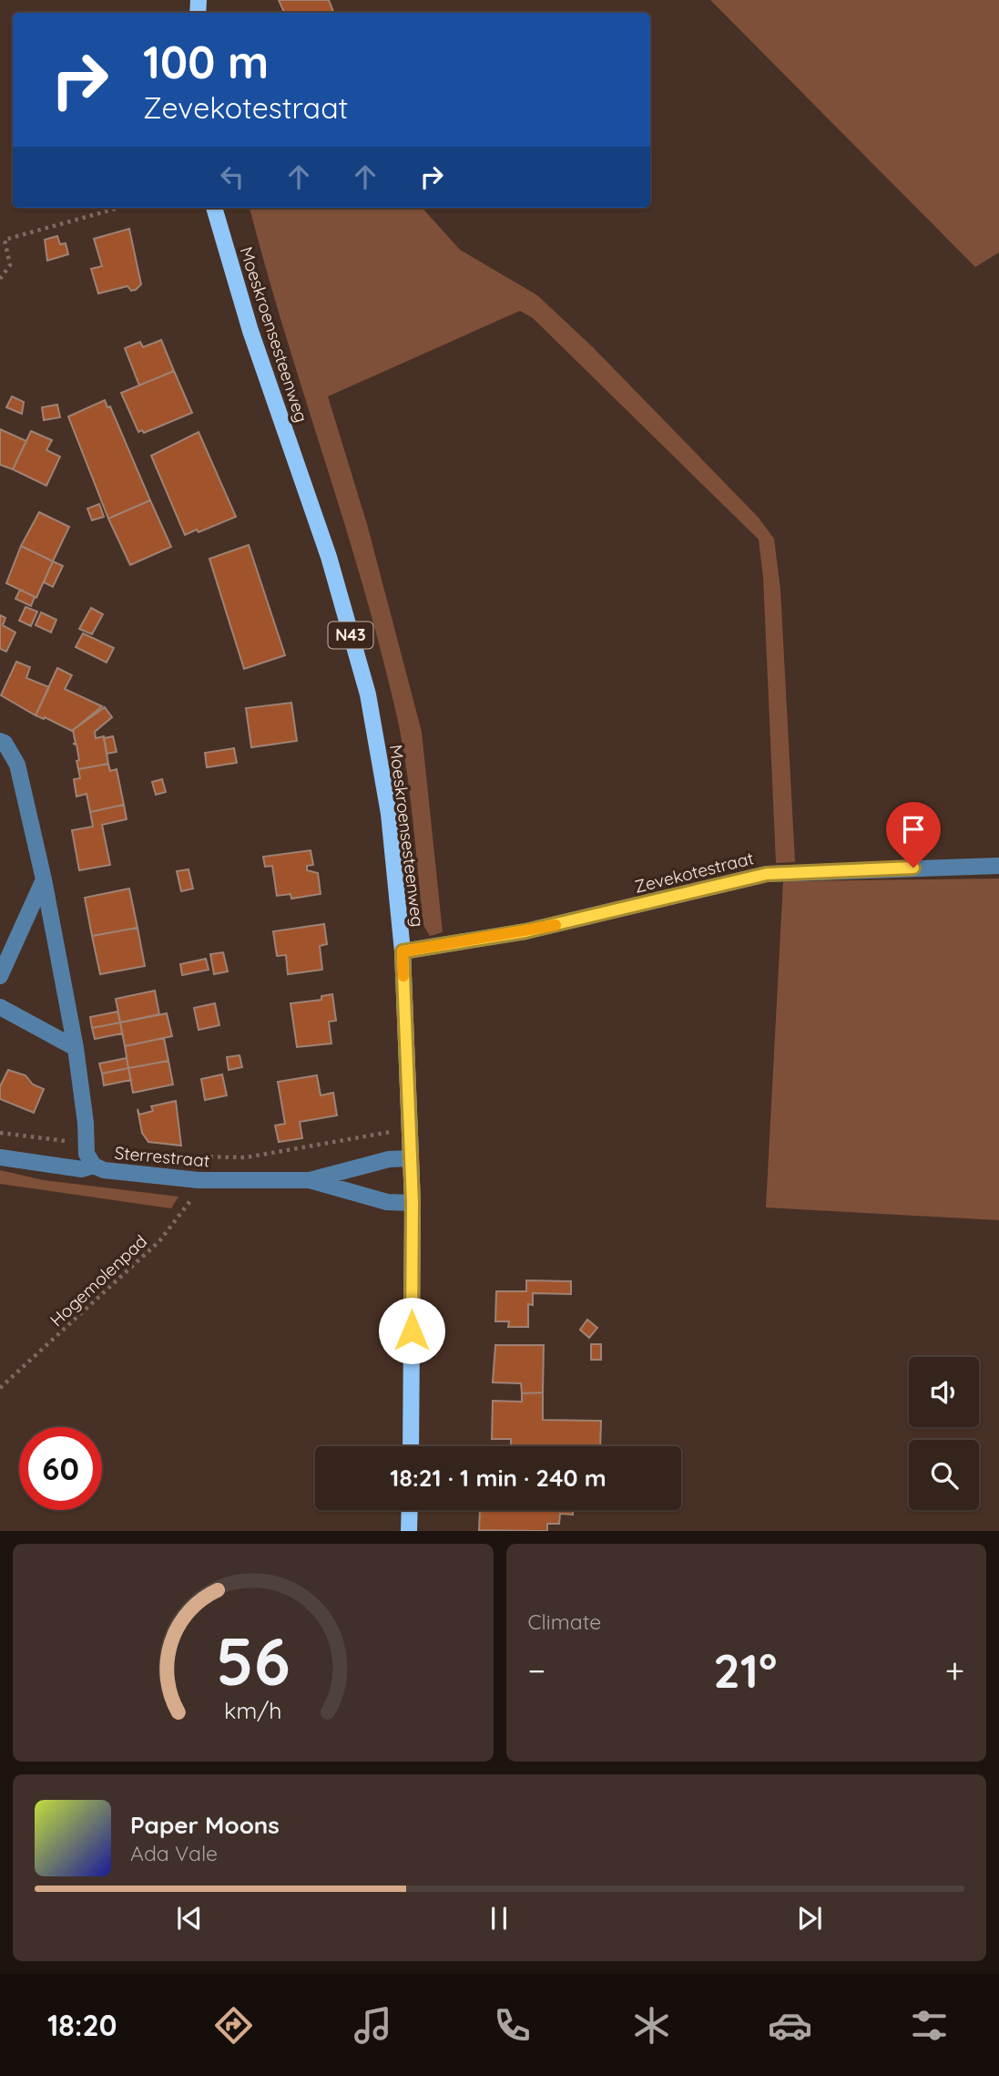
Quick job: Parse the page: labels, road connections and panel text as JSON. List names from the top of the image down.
{
  "streets": {
    "main road": ["Moeskroensesteenweg", "N43"],
    "street": ["Zevekotestraat", "Sterrestraat"],
    "path": ["Hogemolenpad"]
  },
  "crossings": [
    ["Moeskroensesteenweg", "Zevekotestraat"],
    ["Moeskroensesteenweg", "Sterrestraat"],
    ["Sterrestraat", "Hogemolenpad"]
  ],
  "page": {
    "turn": ["100 m", "Zevekotestraat"],
    "limit": "60",
    "trip": "18:21 · 1 min · 240 m",
    "tile": "Climate",
    "heat": ["−", "21°", "+"],
    "song": ["Paper Moons", "Ada Vale"],
    "tabs": "18:20",
    "gauge": ["56", "km/h"]
  }
}
